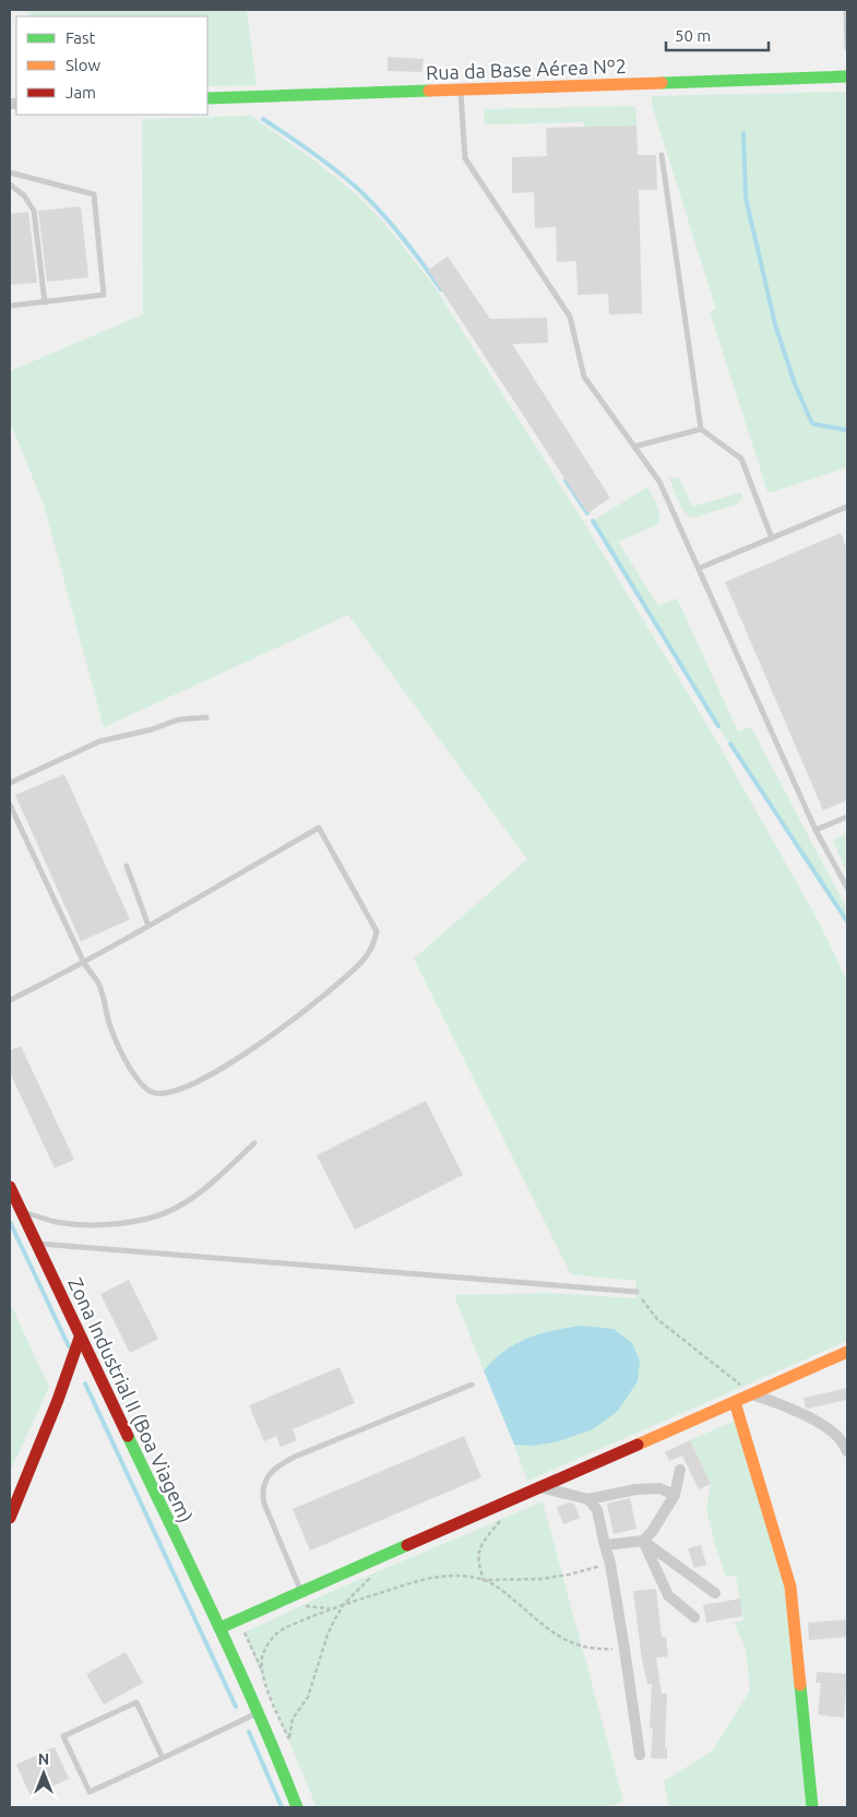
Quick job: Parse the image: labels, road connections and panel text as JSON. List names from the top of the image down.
{
  "streets": {
    "street": ["Rua da Base Aérea Nº2", "Zona Industrial II (Boa Viagem)"]
  },
  "legend": ["Fast", "Slow", "Jam"],
  "scale_bar": "50 m",
  "north": "top"
}
